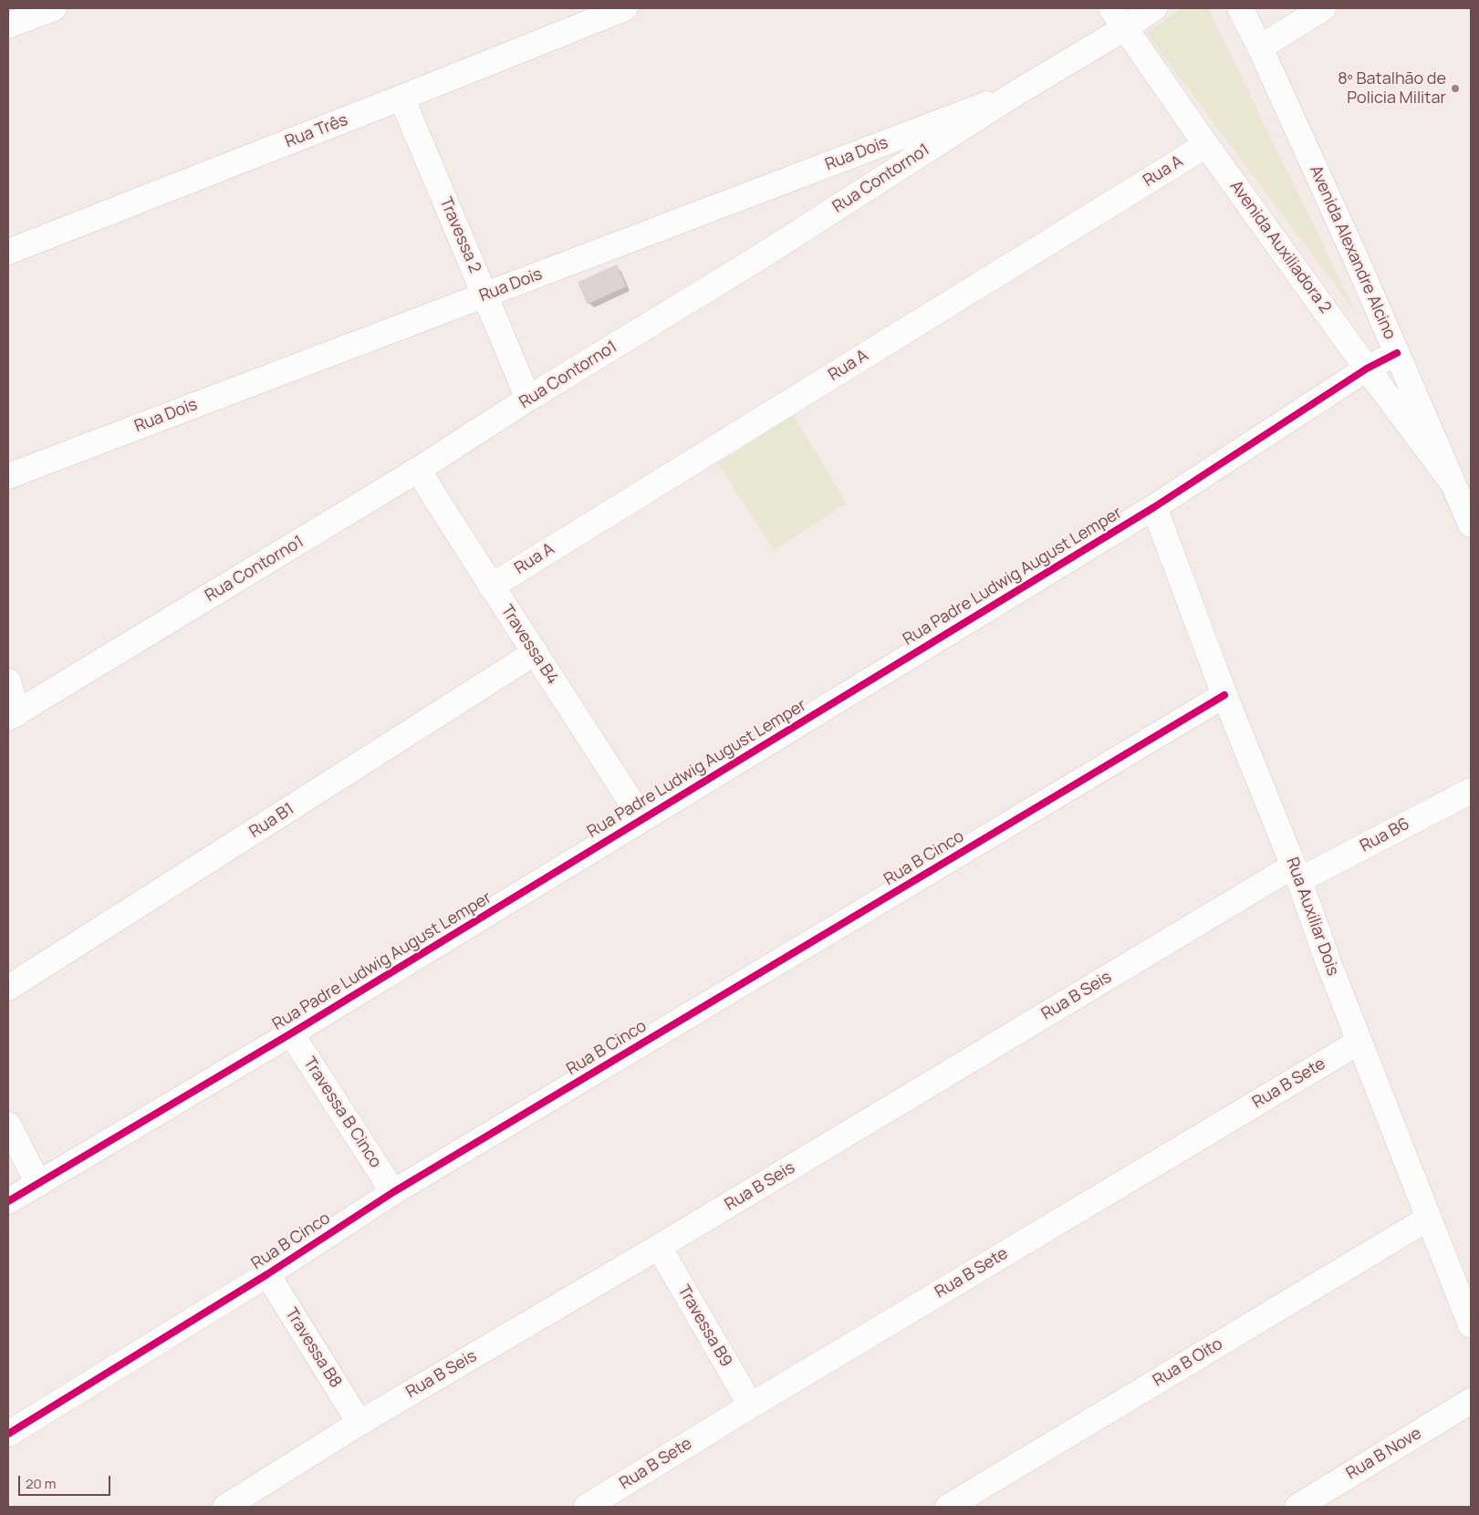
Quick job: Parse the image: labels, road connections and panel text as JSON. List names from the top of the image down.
{
  "streets": {
    "street": [
      "Rua Três",
      "Rua Dois",
      "Rua A",
      "Rua Contorno1",
      "Travessa 2",
      "Avenida Auxiliadora 2",
      "Avenida Alexandre Alcino",
      "Rua Padre Ludwig August Lemper",
      "Travessa B4",
      "Rua B1",
      "Rua B6",
      "Rua B Cinco",
      "Rua Auxiliar Dois",
      "Rua B Seis",
      "Rua B Sete",
      "Travessa B Cinco",
      "Travessa B9",
      "Travessa B8",
      "Rua B Oito",
      "Rua B Nove"
    ]
  },
  "crossings": [
    ["Rua Três", "Travessa 2"],
    ["Rua Dois", "Rua Contorno1"],
    ["Rua Dois", "Travessa 2"],
    ["Rua A", "Avenida Auxiliadora 2"],
    ["Rua A", "Travessa B4"],
    ["Rua Contorno1", "Travessa 2"],
    ["Rua Contorno1", "Avenida Auxiliadora 2"],
    ["Rua Contorno1", "Travessa B4"],
    ["Avenida Auxiliadora 2", "Avenida Alexandre Alcino"],
    ["Avenida Auxiliadora 2", "Rua Padre Ludwig August Lemper"],
    ["Avenida Alexandre Alcino", "Rua Padre Ludwig August Lemper"],
    ["Rua Padre Ludwig August Lemper", "Travessa B4"],
    ["Rua Padre Ludwig August Lemper", "Rua Auxiliar Dois"],
    ["Rua Padre Ludwig August Lemper", "Travessa B Cinco"],
    ["Travessa B4", "Rua B1"],
    ["Rua B6", "Rua Auxiliar Dois"],
    ["Rua B6", "Rua B Seis"],
    ["Rua B Cinco", "Rua Auxiliar Dois"],
    ["Rua B Cinco", "Travessa B Cinco"],
    ["Rua B Cinco", "Travessa B8"],
    ["Rua Auxiliar Dois", "Rua B Seis"],
    ["Rua Auxiliar Dois", "Rua B Sete"],
    ["Rua Auxiliar Dois", "Rua B Oito"],
    ["Rua B Seis", "Travessa B9"],
    ["Rua B Seis", "Travessa B8"],
    ["Rua B Sete", "Travessa B9"]
  ],
  "places": ["8º Batalhão de Policia Militar"],
  "scale_bar": "20 m"
}
